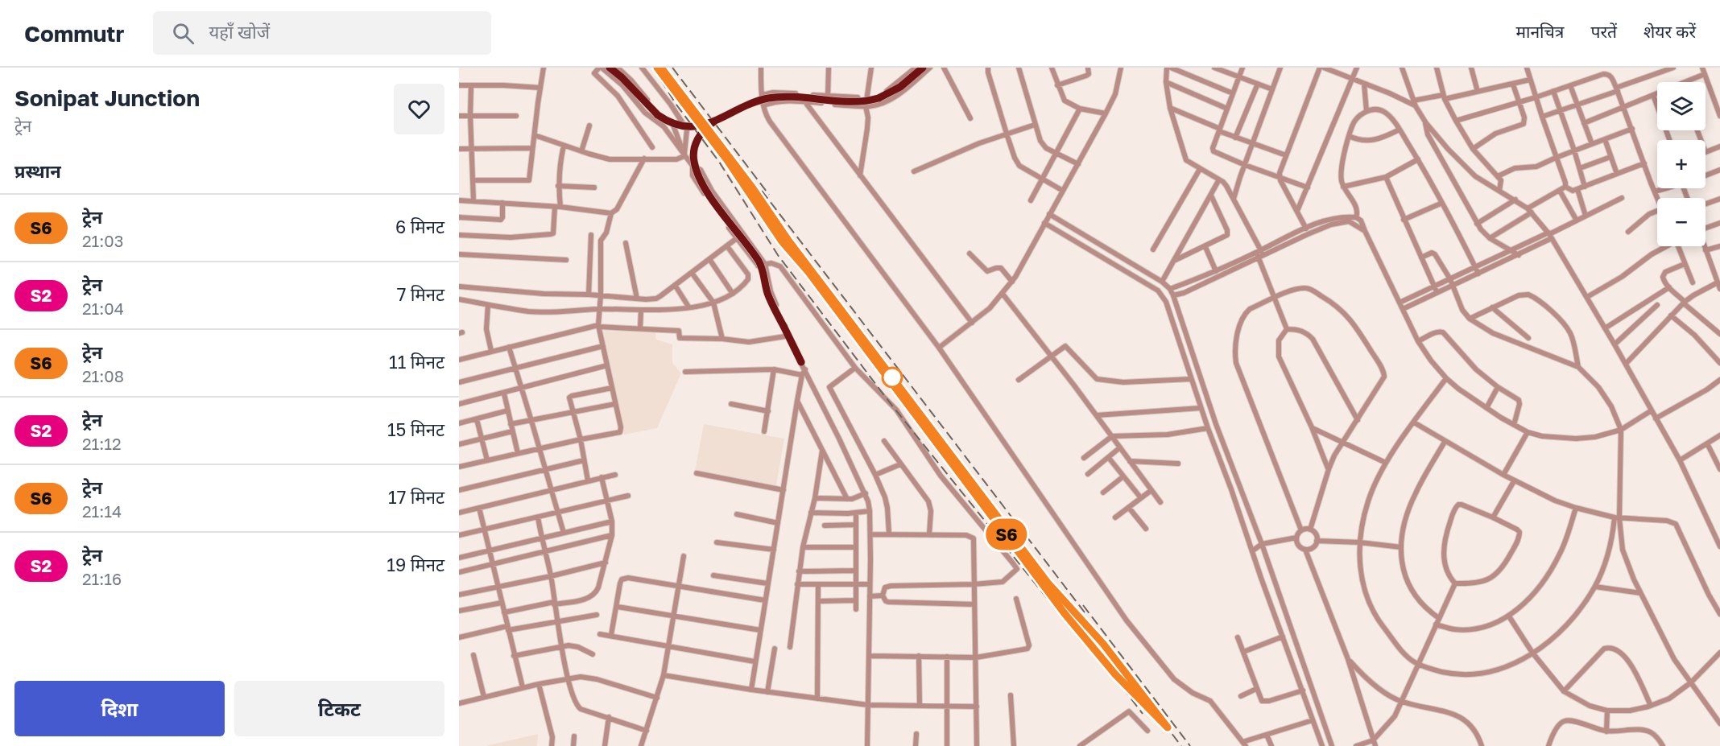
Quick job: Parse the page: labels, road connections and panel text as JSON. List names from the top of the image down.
{
  "page": {
    "header": "Commutr",
    "search": "यहाँ खोजें",
    "nav": ["मानचित्र", "परतें", "शेयर करें"],
    "heading": [
      ["Sonipat Junction", "ट्रेन"],
      "प्रस्थान"
    ],
    "on_map": "S6",
    "map_buttons": ["+", "−"],
    "list": [
      {
        "mark": "S6",
        "name": "ट्रेन",
        "note": "21:03",
        "value": "6 मिनट"
      },
      {
        "mark": "S2",
        "name": "ट्रेन",
        "note": "21:04",
        "value": "7 मिनट"
      },
      {
        "mark": "S6",
        "name": "ट्रेन",
        "note": "21:08",
        "value": "11 मिनट"
      },
      {
        "mark": "S2",
        "name": "ट्रेन",
        "note": "21:12",
        "value": "15 मिनट"
      },
      {
        "mark": "S6",
        "name": "ट्रेन",
        "note": "21:14",
        "value": "17 मिनट"
      },
      {
        "mark": "S2",
        "name": "ट्रेन",
        "note": "21:16",
        "value": "19 मिनट"
      }
    ],
    "buttons": ["दिशा", "टिकट"]
  }
}
